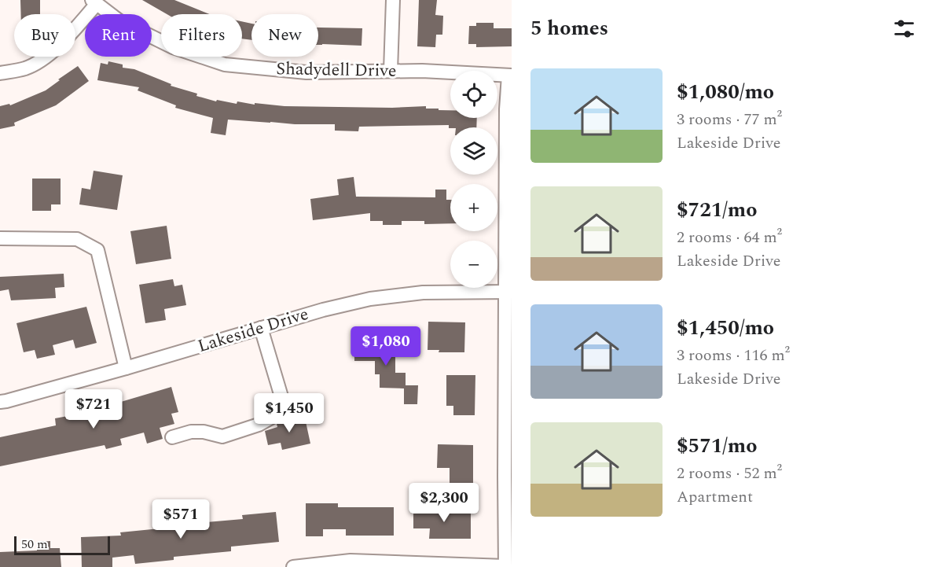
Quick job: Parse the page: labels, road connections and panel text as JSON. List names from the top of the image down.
{
  "streets": {
    "street": ["Shadydell Drive", "Lakeside Drive"]
  },
  "scale_bar": "50 m",
  "page": {
    "heading": "5 homes",
    "chip": [
      "Buy",
      "Rent",
      "Filters",
      "New"
    ],
    "list": [
      {
        "name": "$1,080/mo",
        "note": "3 rooms · 77 m² · Lakeside Drive"
      },
      {
        "name": "$721/mo",
        "note": "2 rooms · 64 m² · Lakeside Drive"
      },
      {
        "name": "$1,450/mo",
        "note": "3 rooms · 116 m² · Lakeside Drive"
      },
      {
        "name": "$571/mo",
        "note": "2 rooms · 52 m² · Apartment"
      }
    ],
    "map_buttons": ["+", "−"],
    "price": [
      "$1,080",
      "$721",
      "$1,450",
      "$2,300",
      "$571"
    ],
    "scale": "50 m"
  }
}
